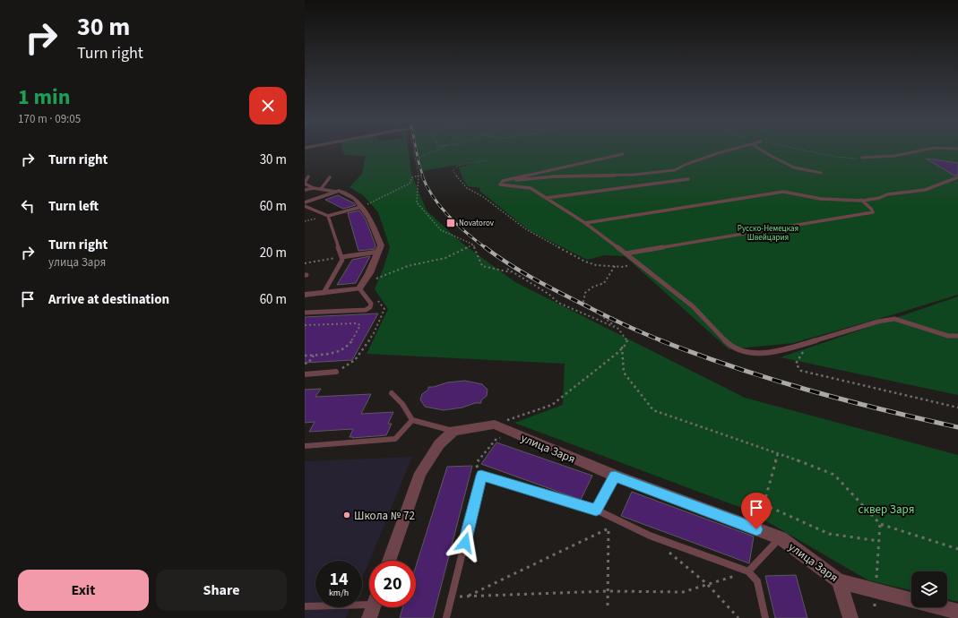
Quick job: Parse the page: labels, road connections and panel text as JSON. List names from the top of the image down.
{
  "streets": {
    "street": ["улица Заря"]
  },
  "parks": ["Русско-Немецкая Швейцария", "сквер Заря"],
  "places": {
    "transit": ["Novatorov"],
    "other": ["Школа № 72"]
  },
  "page": {
    "turn": ["30 m", "Turn right"],
    "heading": ["1 min", "170 m · 09:05"],
    "list": [
      {
        "name": "Turn right",
        "value": "30 m"
      },
      {
        "name": "Turn left",
        "value": "60 m"
      },
      {
        "name": "Turn right",
        "note": "улица Заря",
        "value": "20 m"
      },
      {
        "name": "Arrive at destination",
        "value": "60 m"
      }
    ],
    "speed": "14 km/h",
    "limit": "20",
    "buttons": ["Exit", "Share"]
  }
}
